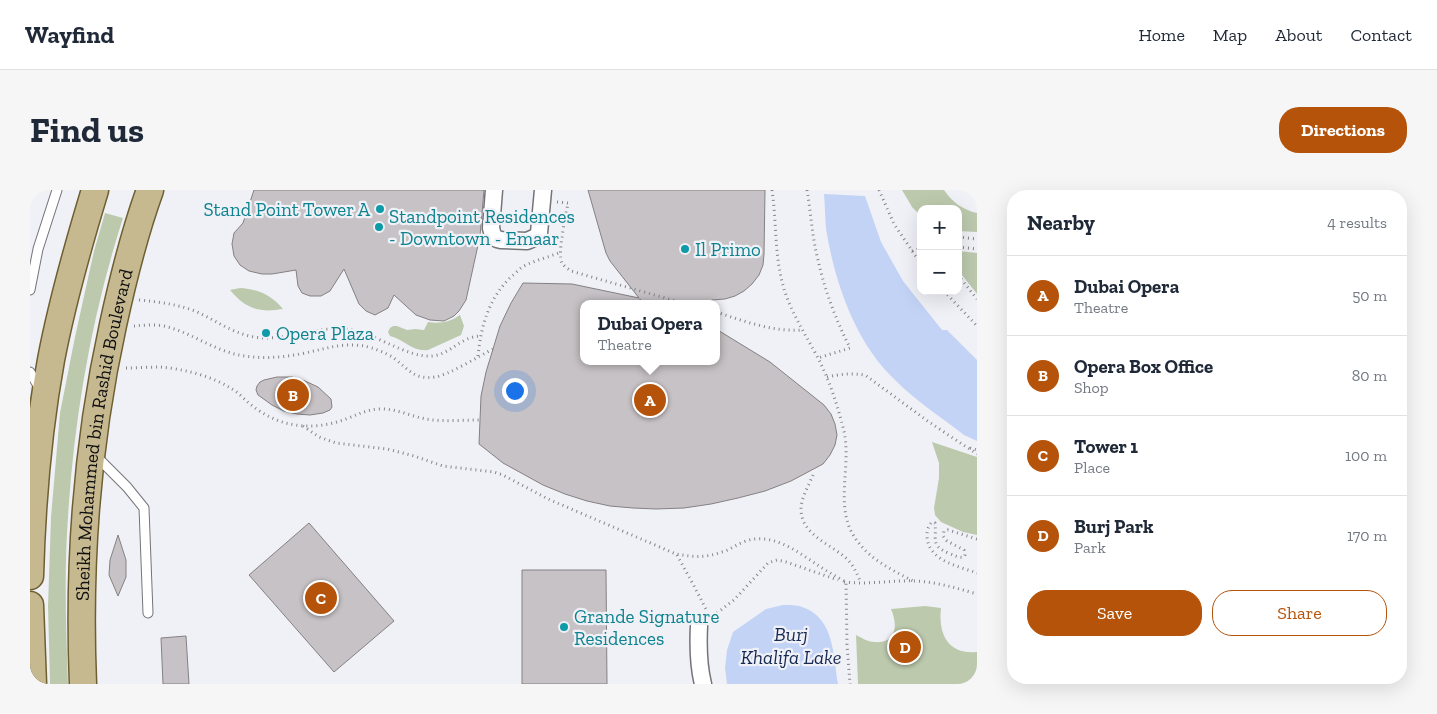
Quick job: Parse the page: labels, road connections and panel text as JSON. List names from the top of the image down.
{
  "streets": {
    "main road": ["Sheikh Mohammed bin Rashid Boulevard"]
  },
  "water": ["Burj Khalifa Lake"],
  "places": [
    "Stand Point Tower A",
    "Standpoint Residences - Downtown - Emaar",
    "Il Primo",
    "Opera Plaza",
    "Grande Signature Residences"
  ],
  "page": {
    "header": "Wayfind",
    "nav": [
      "Home",
      "Map",
      "About",
      "Contact"
    ],
    "buttons": [
      "Directions",
      ["Save", "Share"]
    ],
    "title": "Find us",
    "heading": ["Nearby", "4 results"],
    "map_buttons": ["+", "−"],
    "list": [
      {
        "mark": "A",
        "name": "Dubai Opera",
        "note": "Theatre",
        "value": "50 m"
      },
      {
        "mark": "B",
        "name": "Opera Box Office",
        "note": "Shop",
        "value": "80 m"
      },
      {
        "mark": "C",
        "name": "Tower 1",
        "note": "Place",
        "value": "100 m"
      },
      {
        "mark": "D",
        "name": "Burj Park",
        "note": "Park",
        "value": "170 m"
      }
    ],
    "popup": ["Dubai Opera", "Theatre"],
    "pins": [
      "B",
      "A",
      "C",
      "D"
    ]
  }
}
